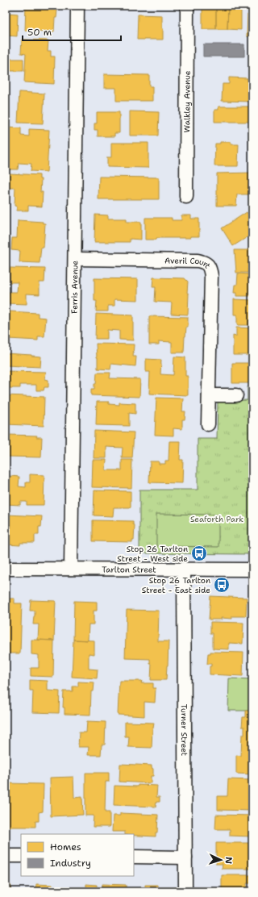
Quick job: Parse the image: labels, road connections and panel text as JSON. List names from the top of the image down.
{
  "streets": {
    "street": [
      "Walkley Avenue",
      "Averil Court",
      "Ferris Avenue",
      "Tarlton Street",
      "Turner Street"
    ]
  },
  "crossings": [
    ["Averil Court", "Ferris Avenue"],
    ["Ferris Avenue", "Tarlton Street"],
    ["Tarlton Street", "Turner Street"]
  ],
  "parks": ["Seaforth Park"],
  "places": {
    "bus stop": ["Stop 26 Tarlton Street - West side", "Stop 26 Tarlton Street - East side"]
  },
  "legend": ["Homes", "Industry"],
  "scale_bar": "50 m",
  "north": "right"
}
